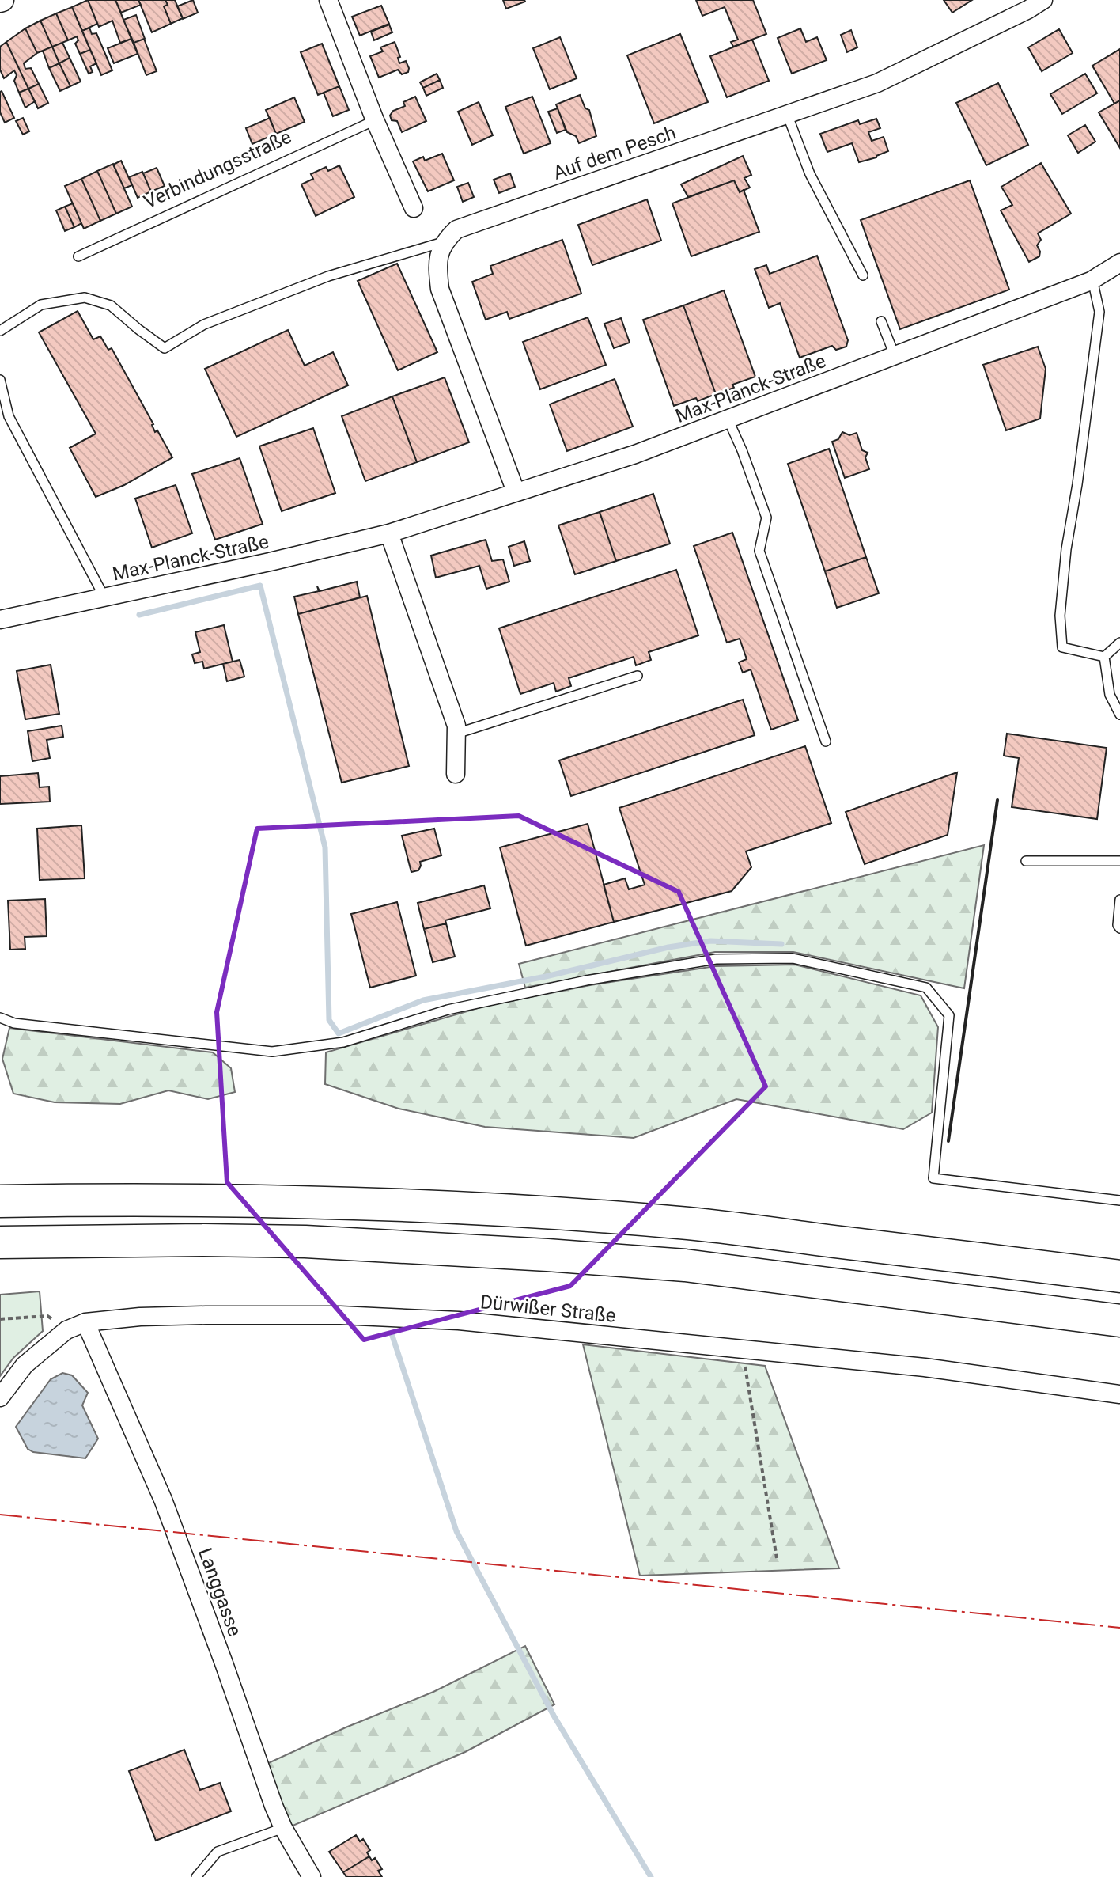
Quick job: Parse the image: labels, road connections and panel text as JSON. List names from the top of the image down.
{
  "streets": {
    "street": [
      "Auf dem Pesch",
      "Max-Planck-Straße",
      "Dürwißer Straße",
      "Langgasse"
    ],
    "lane": ["Verbindungsstraße"]
  },
  "crossings": [
    ["Dürwißer Straße", "Langgasse"]
  ]
}
